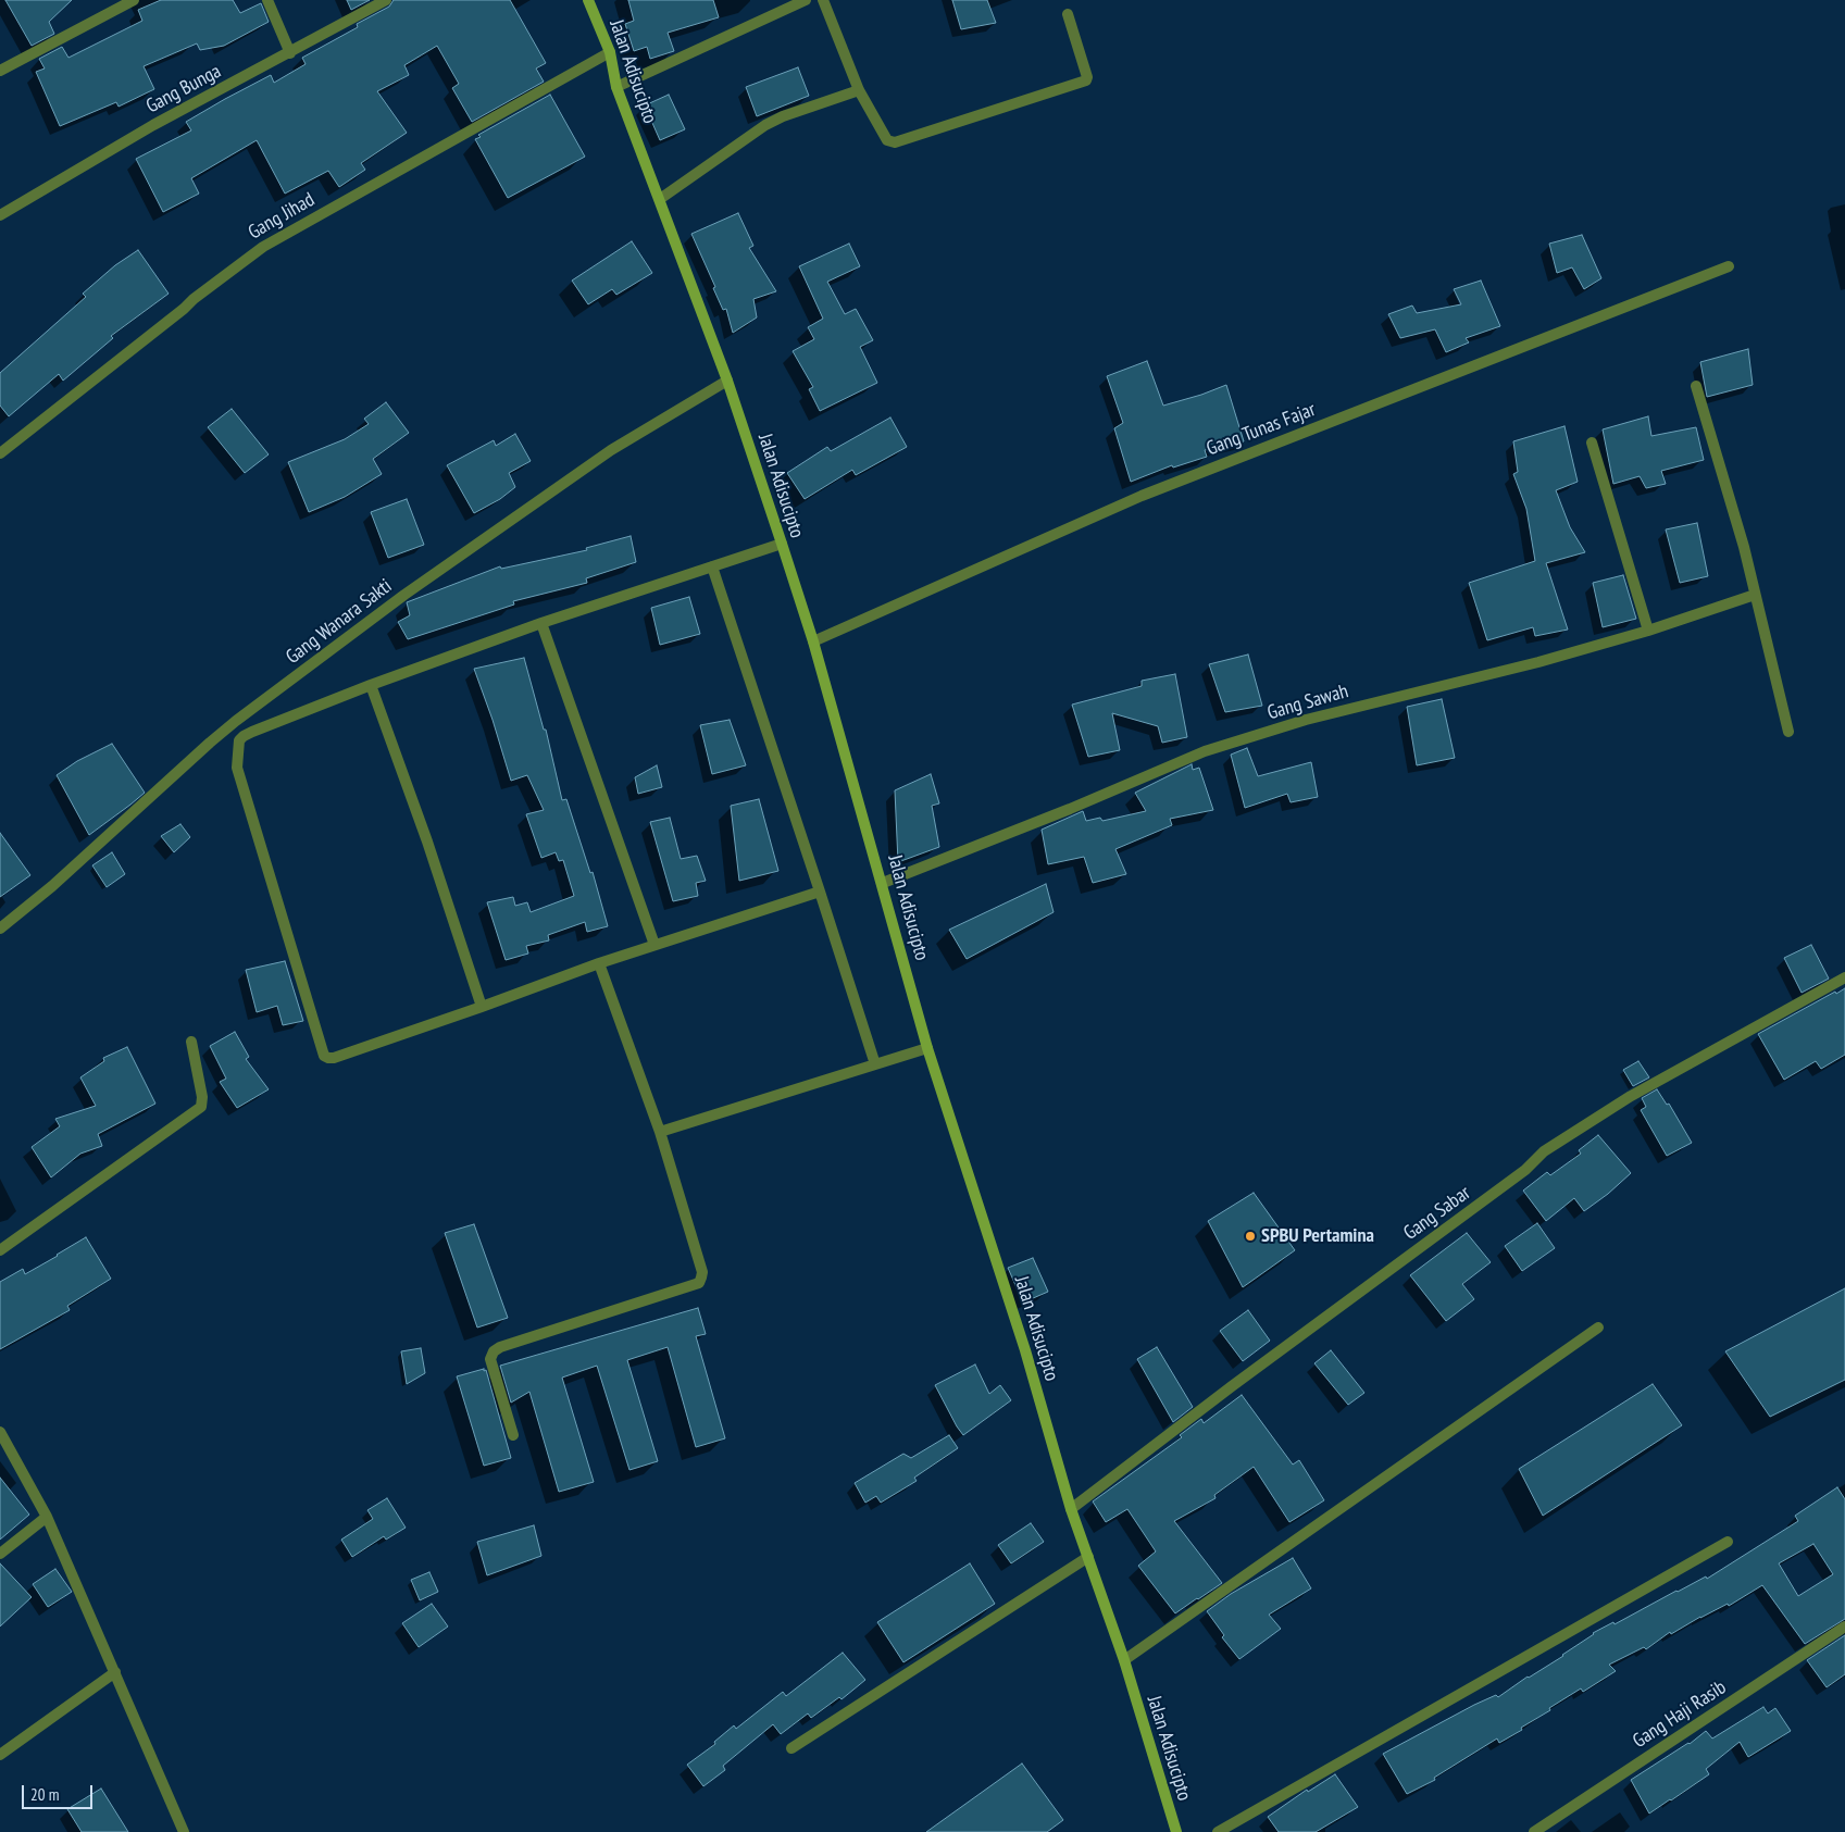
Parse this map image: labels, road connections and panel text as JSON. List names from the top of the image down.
{
  "streets": {
    "main road": ["Jalan Adisucipto"],
    "street": [
      "Gang Bunga",
      "Gang Jihad",
      "Gang Tunas Fajar",
      "Gang Wanara Sakti",
      "Gang Sawah",
      "Gang Sabar",
      "Gang Haji Rasib"
    ]
  },
  "crossings": [
    ["Jalan Adisucipto", "Gang Jihad"],
    ["Jalan Adisucipto", "Gang Tunas Fajar"],
    ["Jalan Adisucipto", "Gang Wanara Sakti"],
    ["Jalan Adisucipto", "Gang Sawah"],
    ["Jalan Adisucipto", "Gang Sabar"]
  ],
  "places": ["SPBU Pertamina"],
  "scale_bar": "20 m"
}
